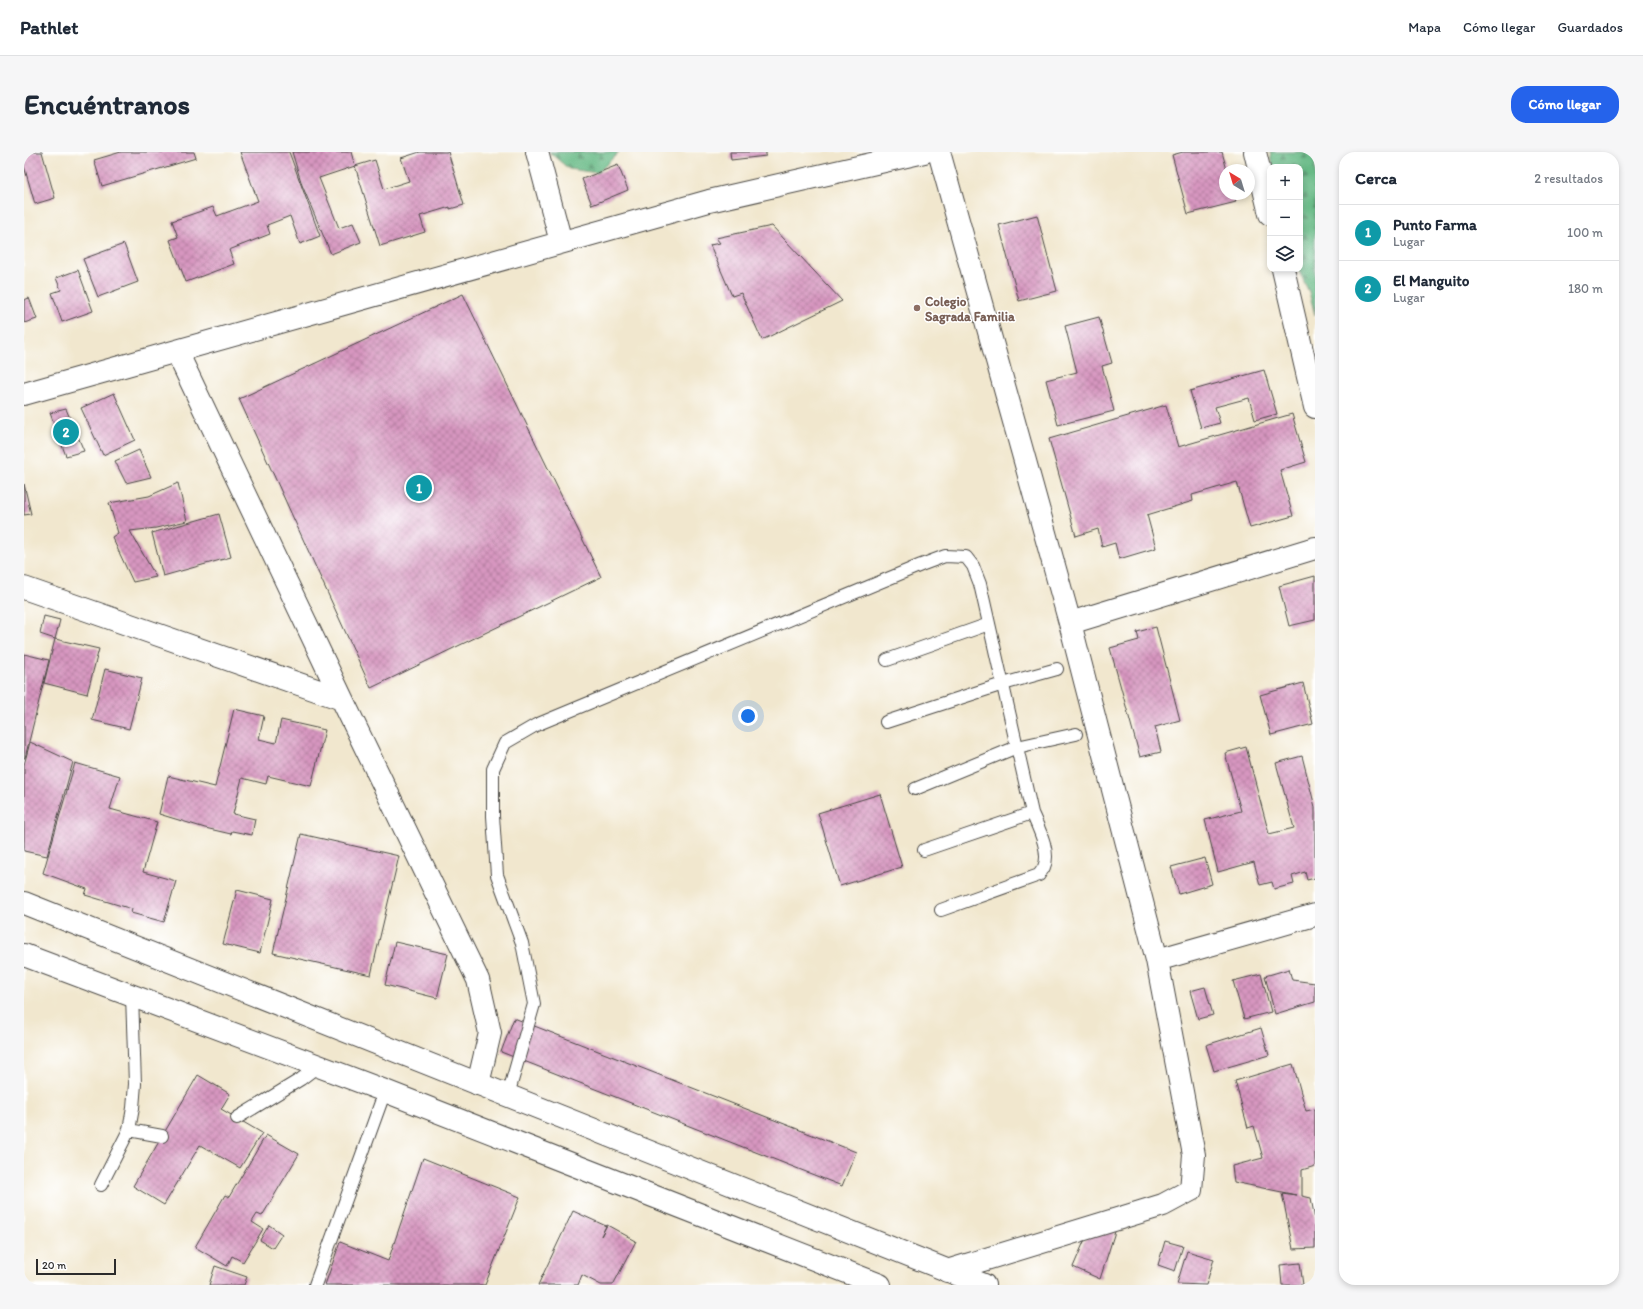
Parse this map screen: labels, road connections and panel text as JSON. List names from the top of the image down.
{
  "places": ["Colegio Sagrada Familia"],
  "scale_bar": "20 m",
  "north": "top left",
  "page": {
    "header": "Pathlet",
    "nav": ["Mapa", "Cómo llegar", "Guardados"],
    "buttons": "Cómo llegar",
    "title": "Encuéntranos",
    "heading": ["Cerca", "2 resultados"],
    "map_buttons": ["+", "−"],
    "list": [
      {
        "mark": "1",
        "name": "Punto Farma",
        "note": "Lugar",
        "value": "100 m"
      },
      {
        "mark": "2",
        "name": "El Manguito",
        "note": "Lugar",
        "value": "180 m"
      }
    ],
    "pins": ["2", "1"],
    "scale": "20 m"
  }
}
